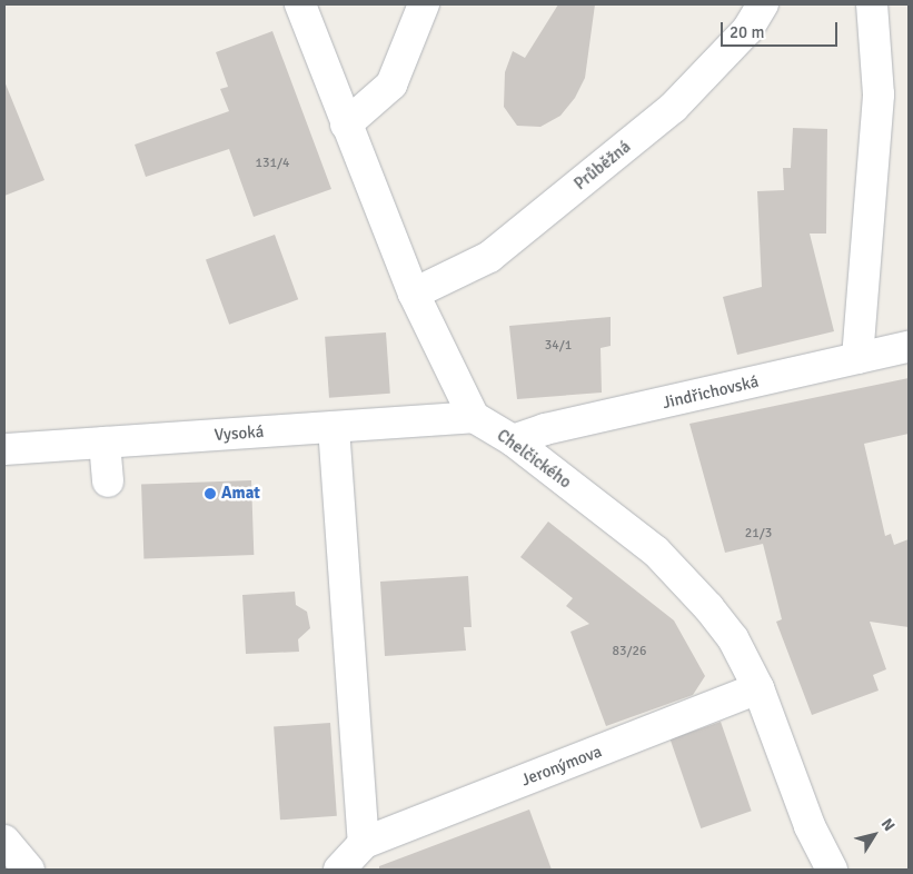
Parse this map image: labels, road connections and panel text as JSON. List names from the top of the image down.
{
  "streets": {
    "street": [
      "Průběžná",
      "Jindřichovská",
      "Vysoká",
      "Chelčického",
      "Jeronýmova"
    ]
  },
  "crossings": [
    ["Jindřichovská", "Chelčického"],
    ["Vysoká", "Chelčického"],
    ["Chelčického", "Jeronýmova"]
  ],
  "places": ["Amat"],
  "house_numbers": [
    "131/4",
    "34/1",
    "21/3",
    "83/26"
  ],
  "scale_bar": "20 m",
  "north": "top right"
}
